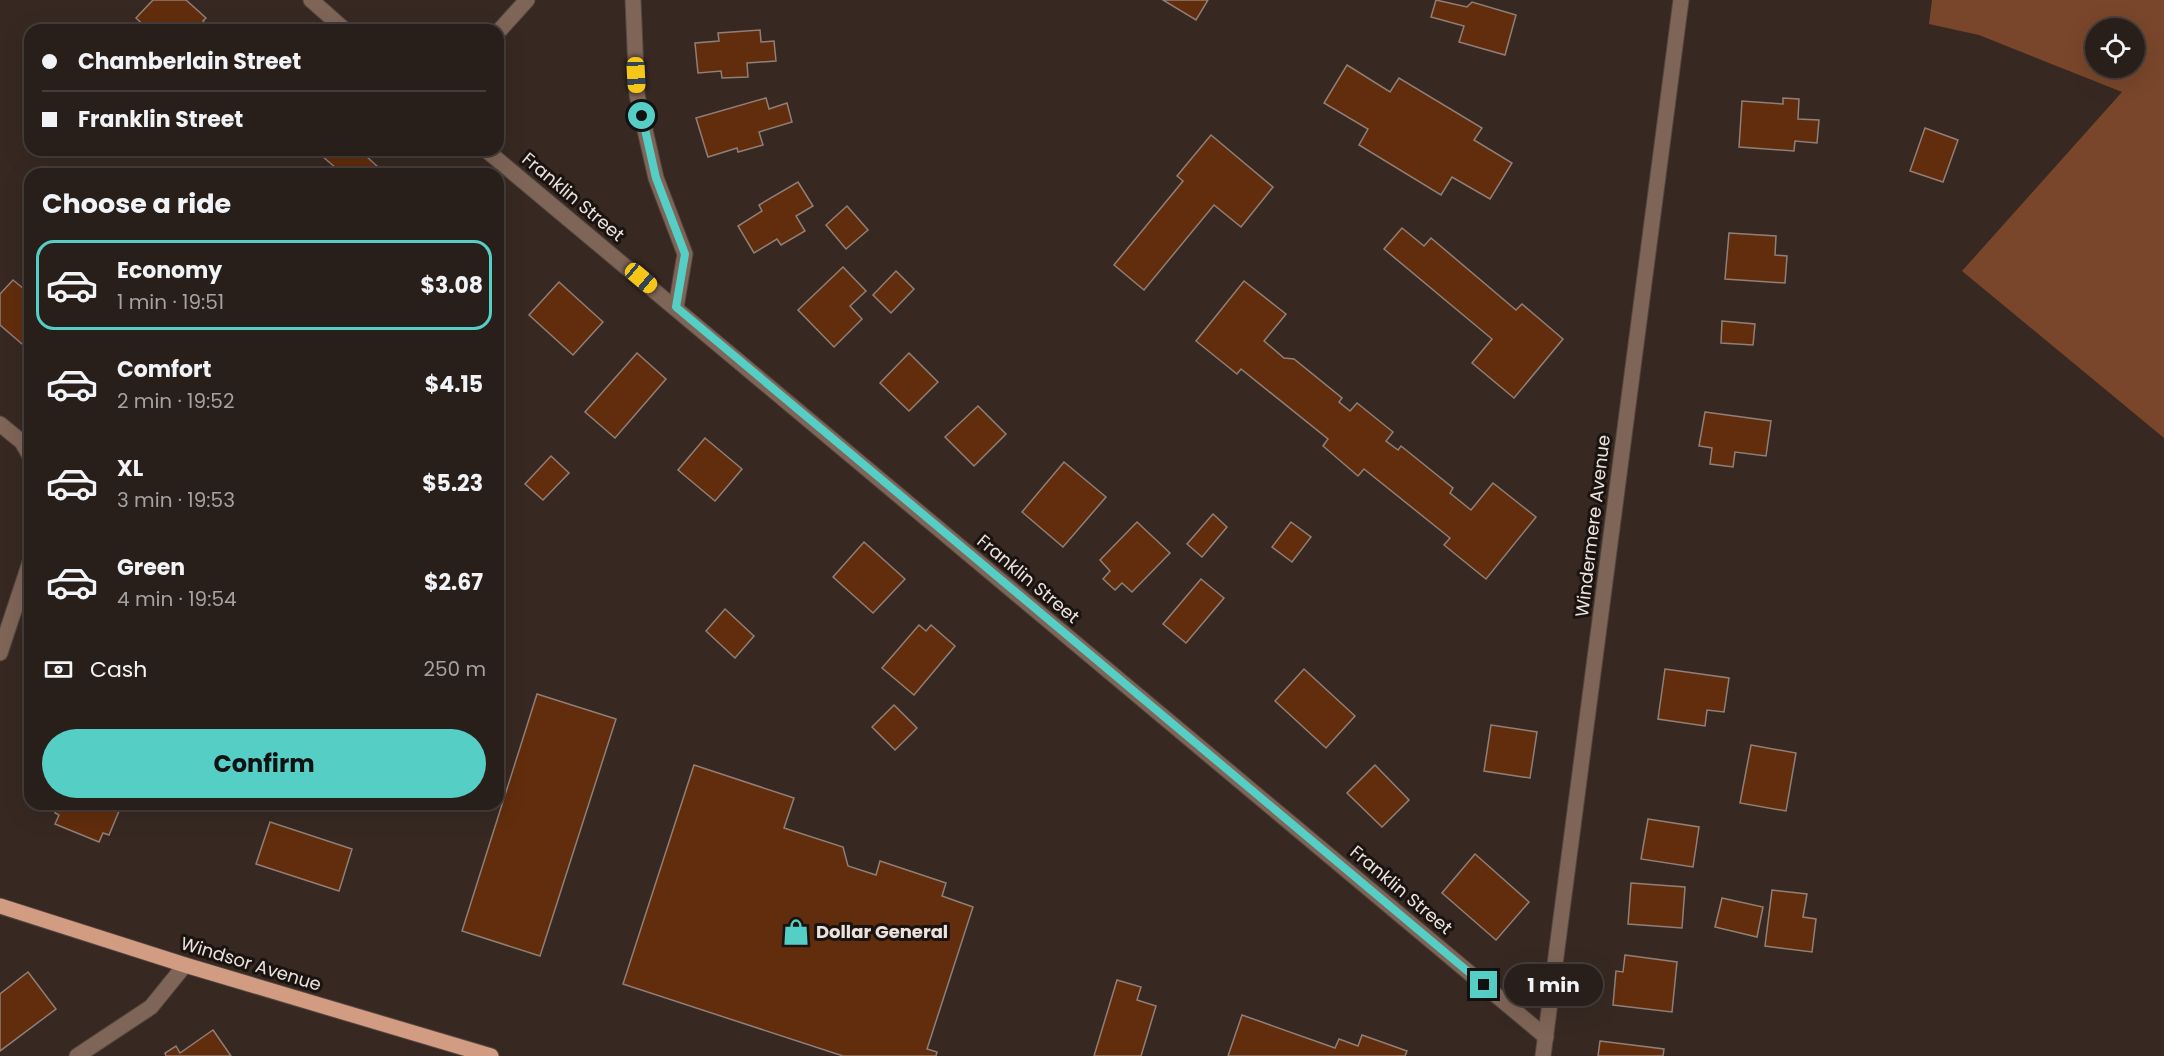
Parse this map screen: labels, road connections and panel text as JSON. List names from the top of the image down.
{
  "streets": {
    "main road": ["Windsor Avenue"],
    "street": ["Franklin Street", "Windermere Avenue"]
  },
  "crossings": [
    ["Franklin Street", "Windermere Avenue"]
  ],
  "places": {
    "shop": ["Dollar General"]
  },
  "page": {
    "banner": ["Chamberlain Street", "Franklin Street"],
    "heading": "Choose a ride",
    "list": [
      {
        "name": "Economy",
        "note": "1 min · 19:51",
        "value": "$3.08"
      },
      {
        "name": "Comfort",
        "note": "2 min · 19:52",
        "value": "$4.15"
      },
      {
        "name": "XL",
        "note": "3 min · 19:53",
        "value": "$5.23"
      },
      {
        "name": "Green",
        "note": "4 min · 19:54",
        "value": "$2.67"
      }
    ],
    "pay": ["Cash", "250 m"],
    "buttons": "Confirm",
    "bubble": "1 min"
  }
}
